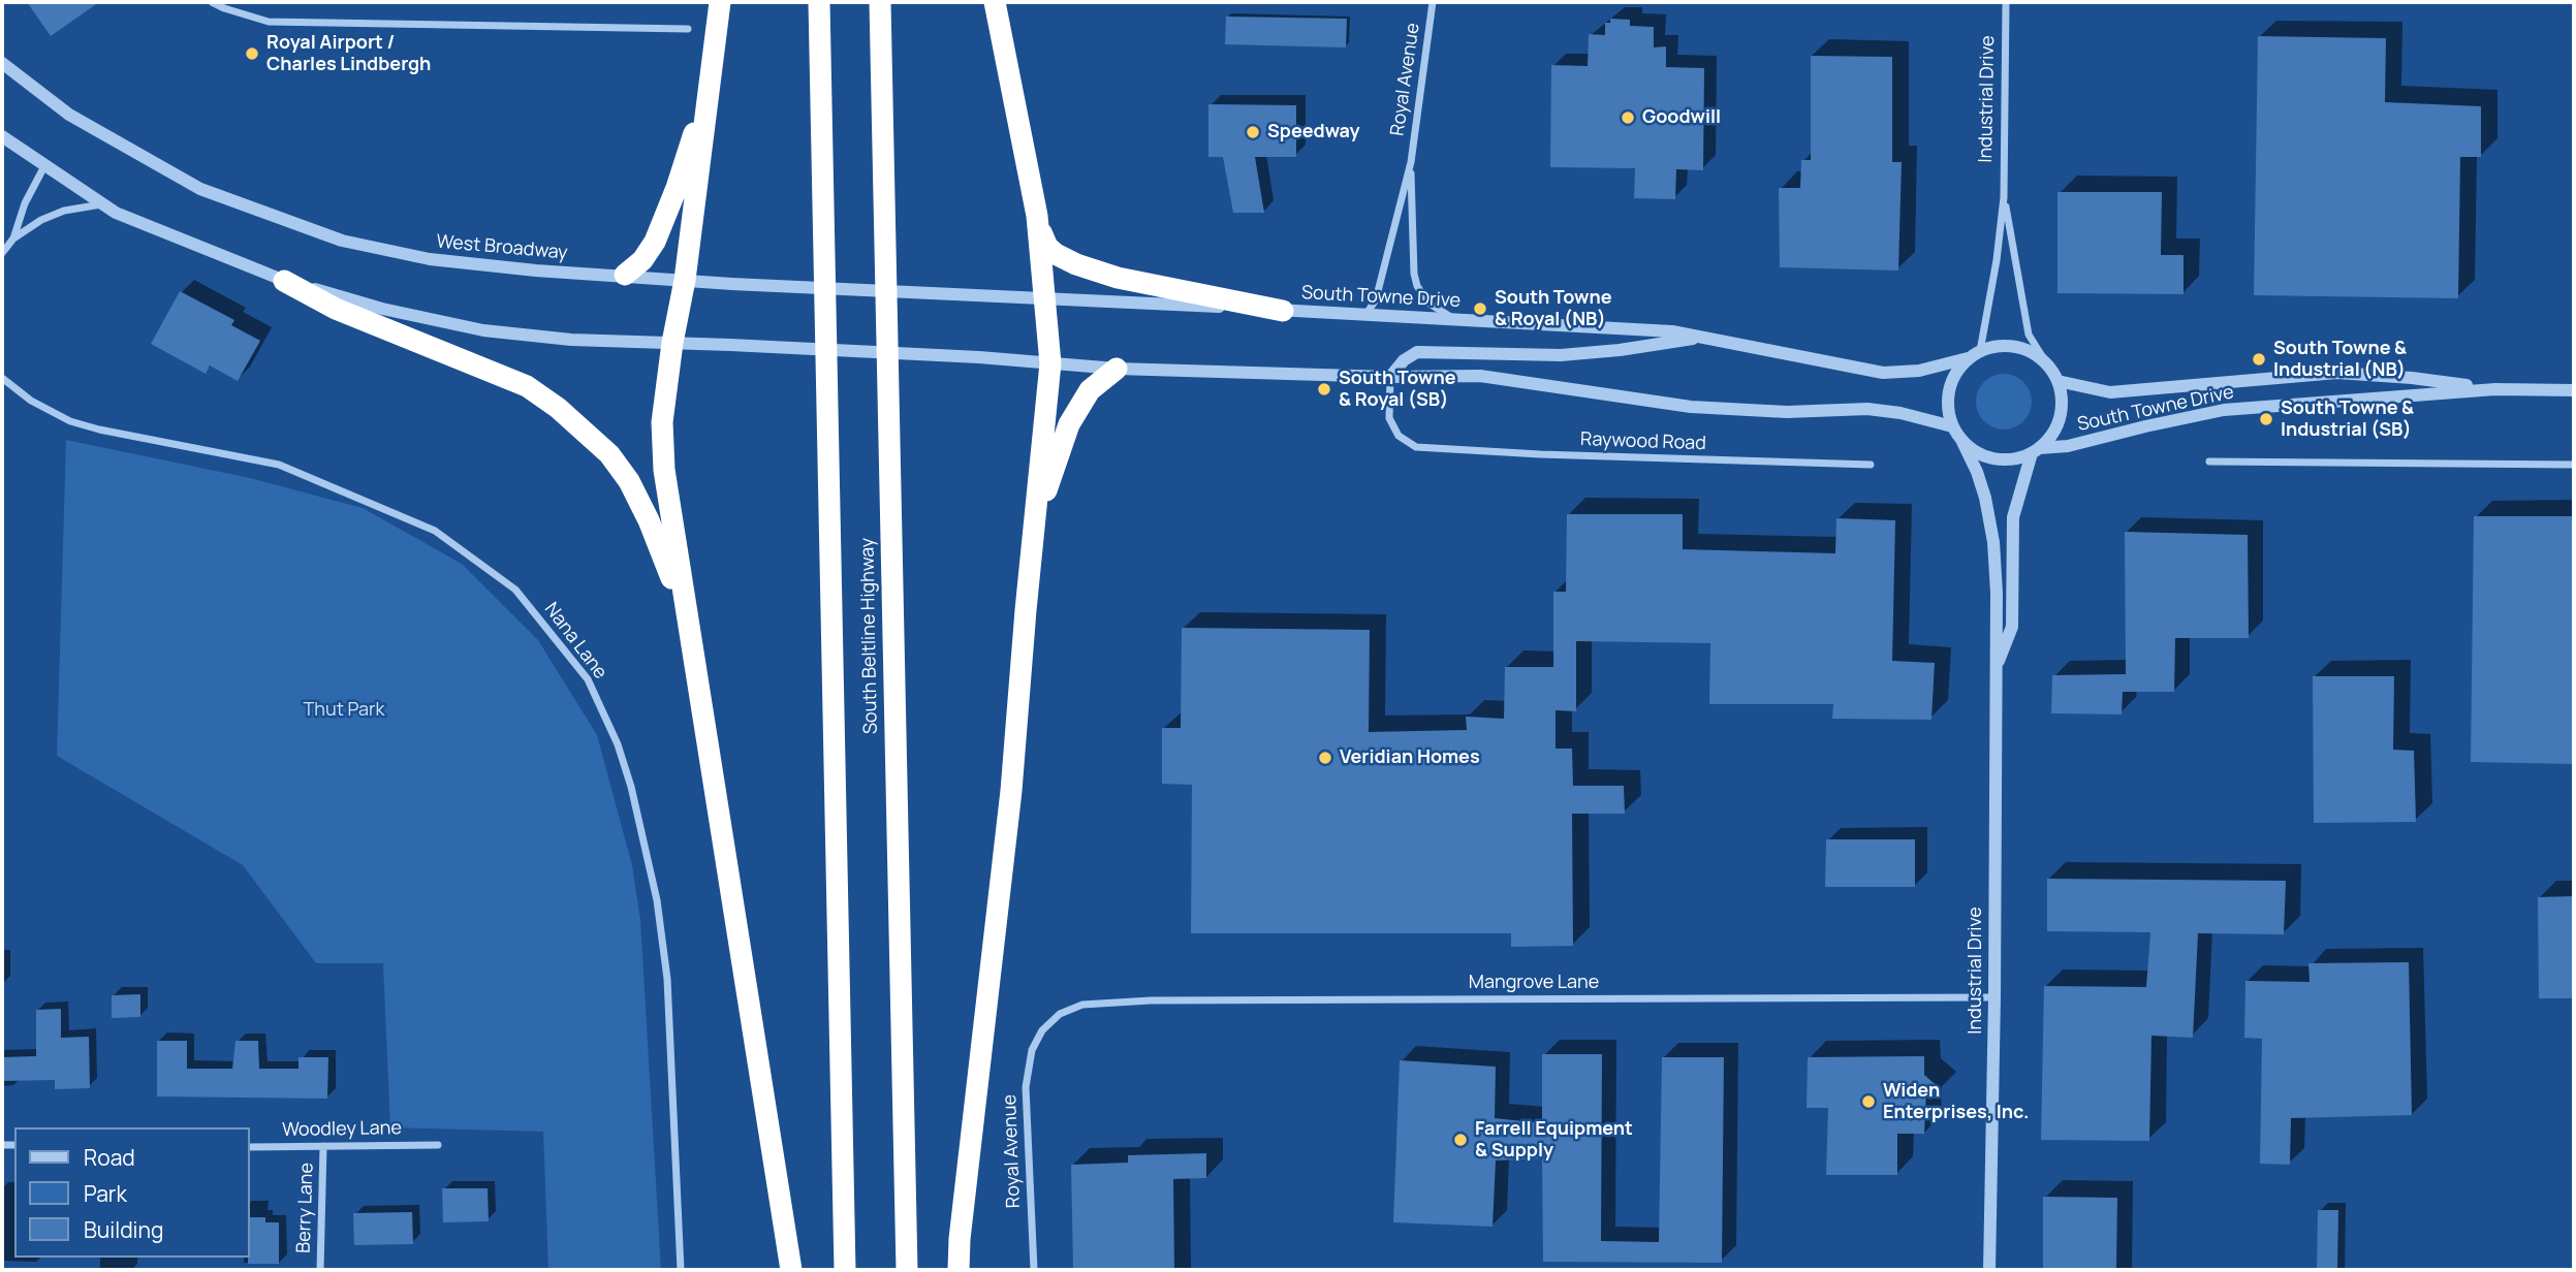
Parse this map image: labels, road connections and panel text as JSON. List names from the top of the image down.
{
  "streets": {
    "highway": ["South Beltline Highway"],
    "street": [
      "Royal Avenue",
      "Industrial Drive",
      "West Broadway",
      "South Towne Drive",
      "Raywood Road",
      "Nana Lane",
      "Mangrove Lane",
      "Woodley Lane",
      "Berry Lane"
    ]
  },
  "crossings": [
    ["Royal Avenue", "South Towne Drive"],
    ["Royal Avenue", "Mangrove Lane"],
    ["Industrial Drive", "South Towne Drive"],
    ["Industrial Drive", "Mangrove Lane"],
    ["West Broadway", "South Towne Drive"],
    ["Woodley Lane", "Berry Lane"]
  ],
  "parks": ["Thut Park"],
  "places": [
    "Royal Airport / Charles Lindbergh",
    "Goodwill",
    "Speedway",
    "South Towne & Royal (NB)",
    "South Towne & Industrial (NB)",
    "South Towne & Royal (SB)",
    "South Towne & Industrial (SB)",
    "Veridian Homes",
    "Widen Enterprises, Inc.",
    "Farrell Equipment & Supply"
  ],
  "legend": ["Road", "Park", "Building"]
}
